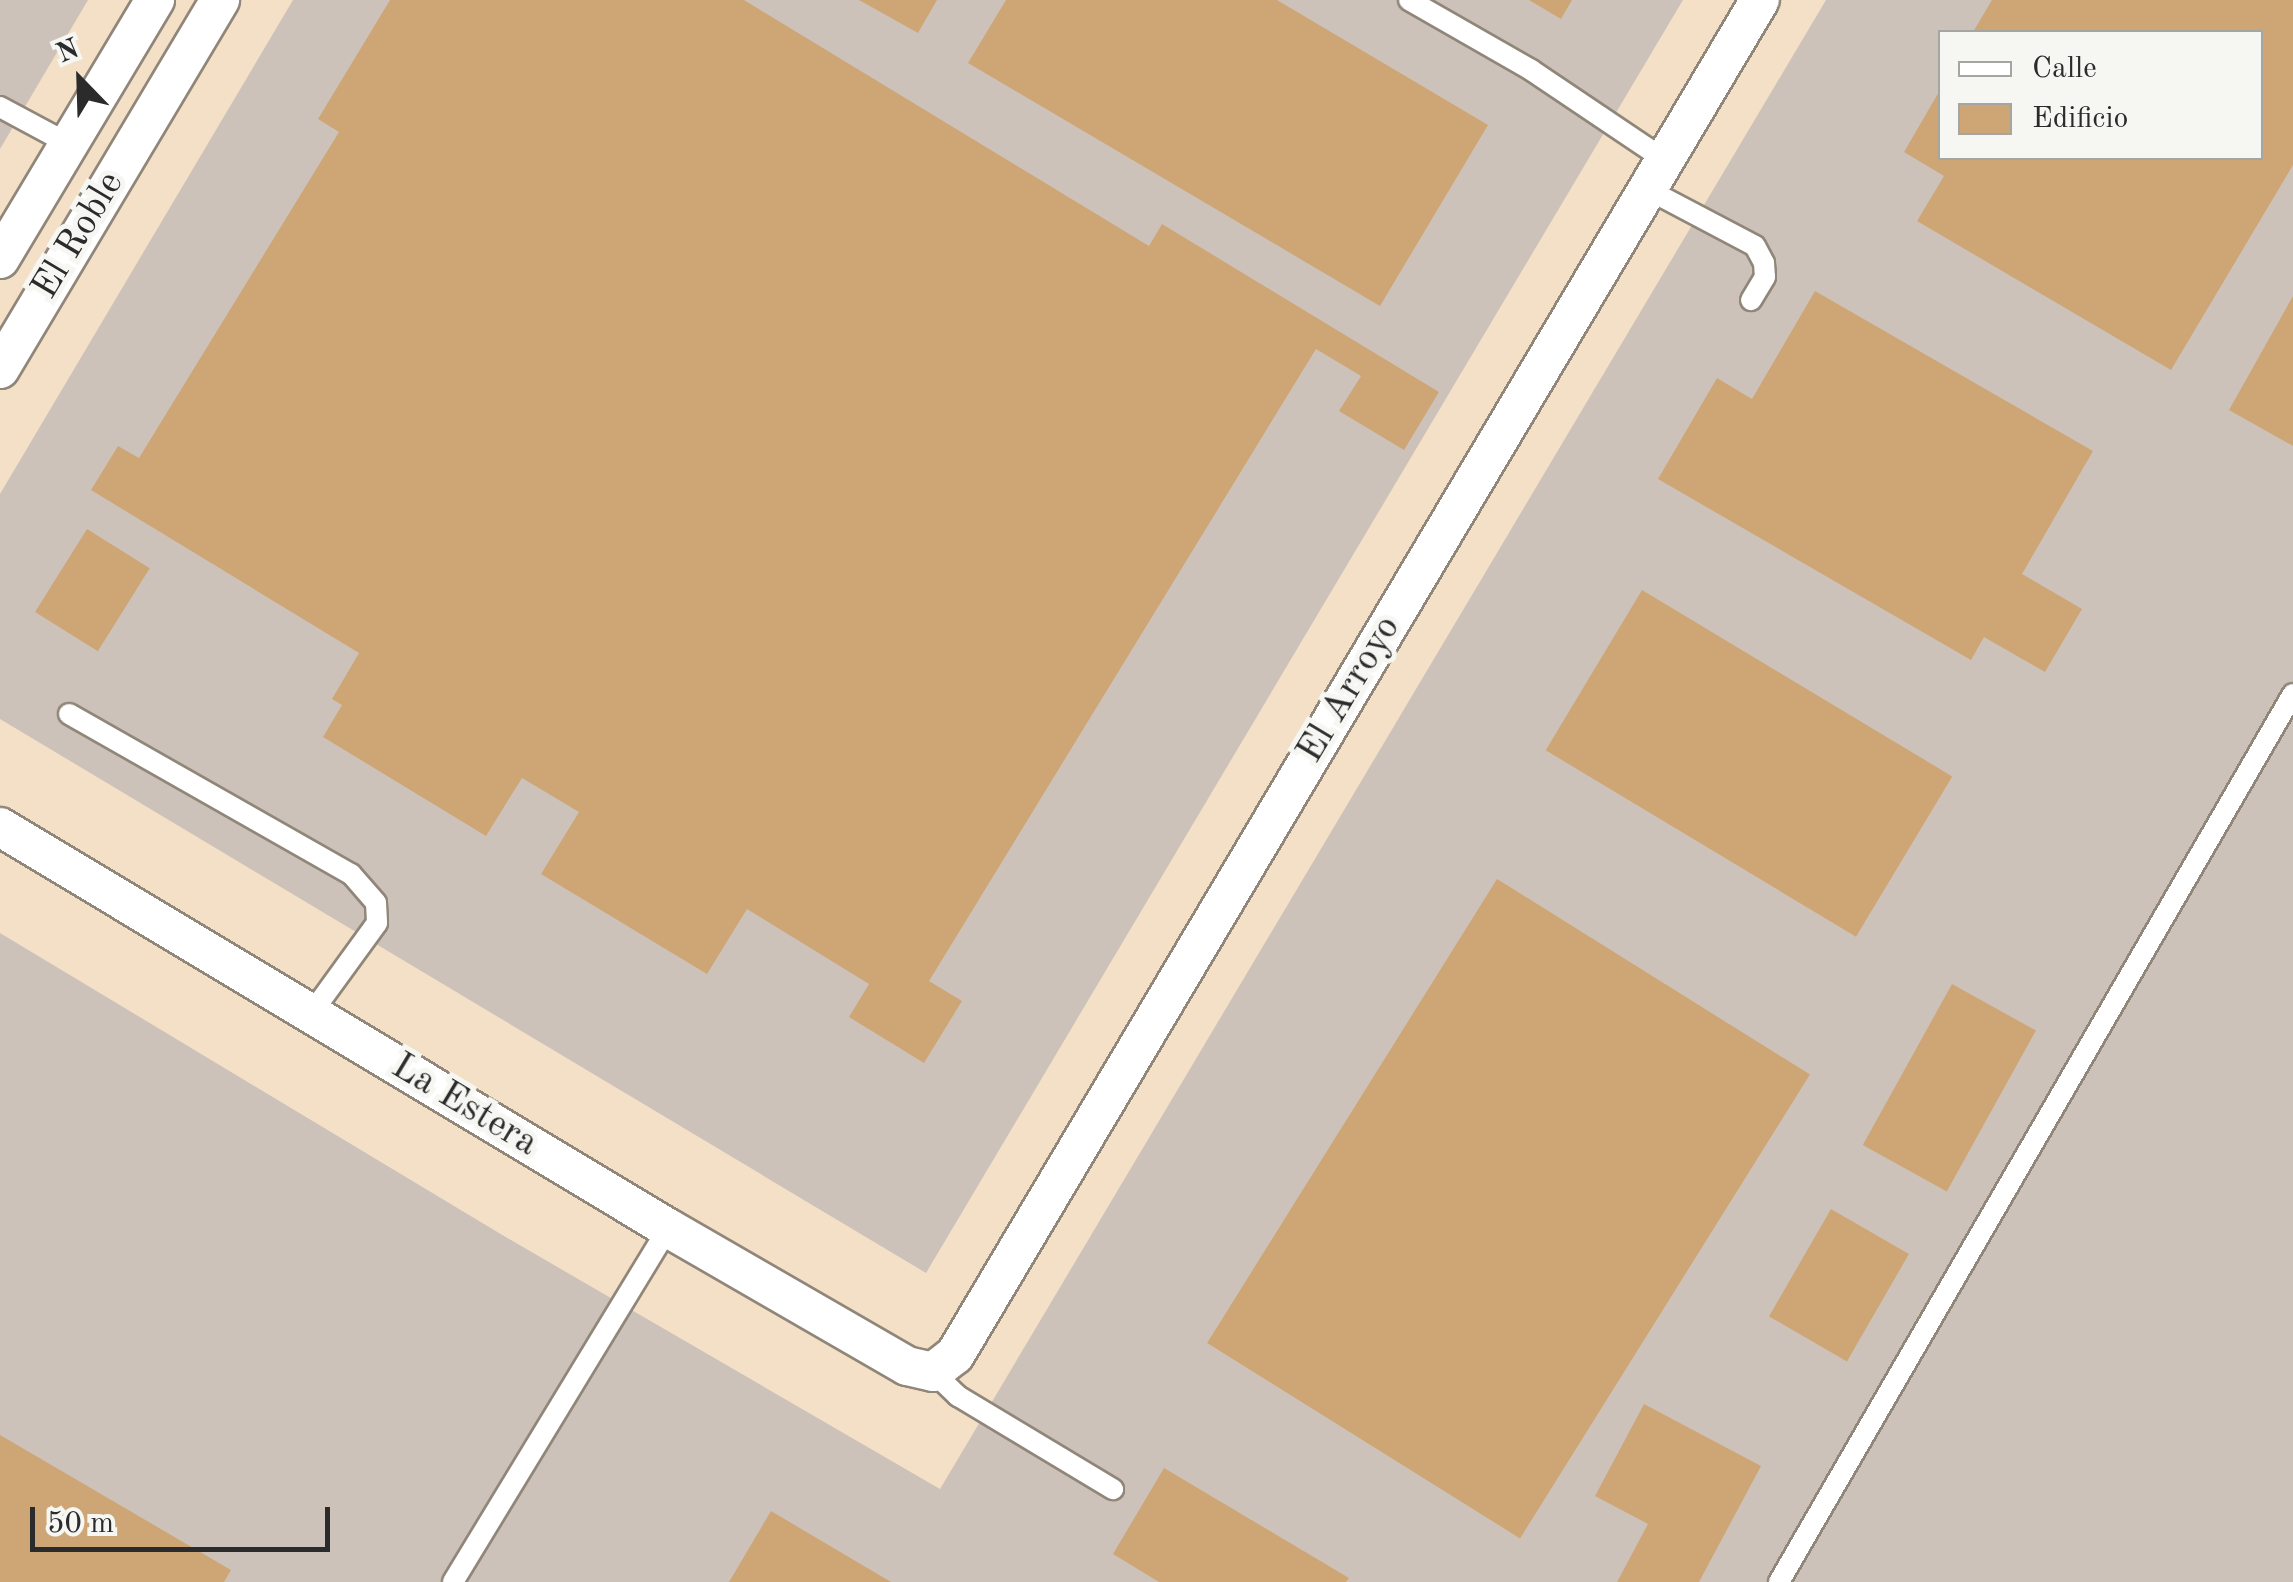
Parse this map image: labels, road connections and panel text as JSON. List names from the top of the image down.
{
  "streets": {
    "street": ["El Roble", "El Arroyo", "La Estera"]
  },
  "crossings": [
    ["El Arroyo", "La Estera"]
  ],
  "legend": ["Calle", "Edificio"],
  "scale_bar": "50 m",
  "north": "top left"
}
